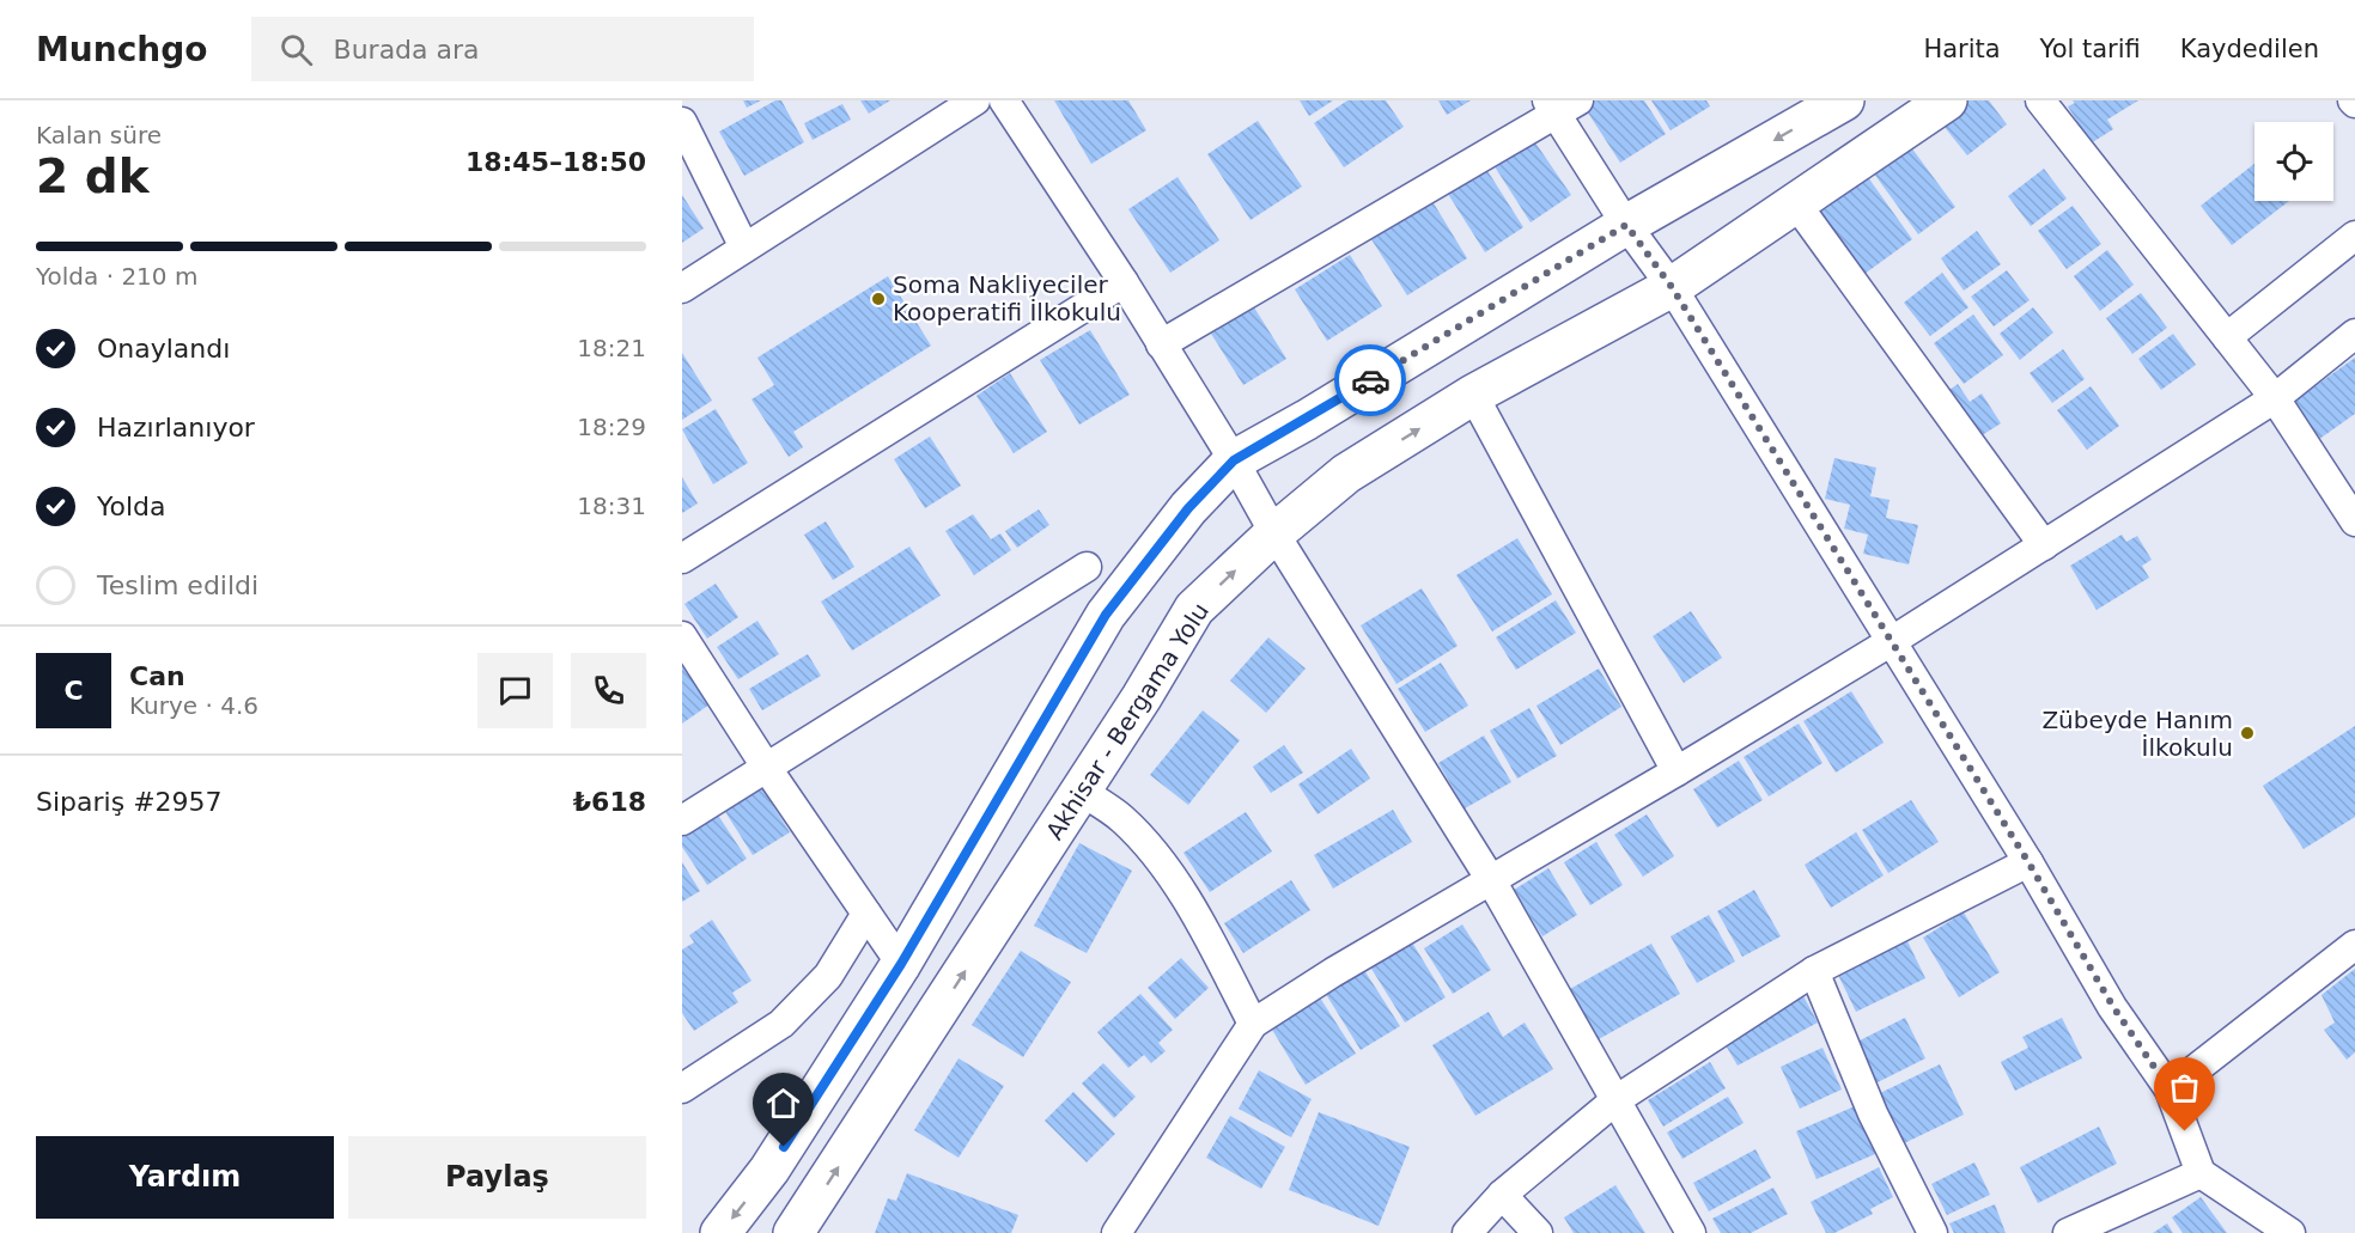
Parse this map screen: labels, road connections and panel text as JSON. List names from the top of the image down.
{
  "streets": {
    "main road": ["Akhisar - Bergama Yolu"]
  },
  "places": ["Soma Nakliyeciler Kooperatifi İlkokulu", "Zübeyde Hanım İlkokulu"],
  "page": {
    "header": "Munchgo",
    "search": "Burada ara",
    "nav": ["Harita", "Yol tarifi", "Kaydedilen"],
    "heading": ["2 dk", "Kalan süre", "18:45–18:50"],
    "panel": [
      "Can",
      "Kurye · 4.6",
      "Sipariş #2957",
      "₺618"
    ],
    "bar": "Yolda · 210 m",
    "list": [
      ["Onaylandı", "18:21"],
      ["Hazırlanıyor", "18:29"],
      ["Yolda", "18:31"],
      "Teslim edildi"
    ],
    "round": "C",
    "buttons": ["Yardım", "Paylaş"]
  }
}
